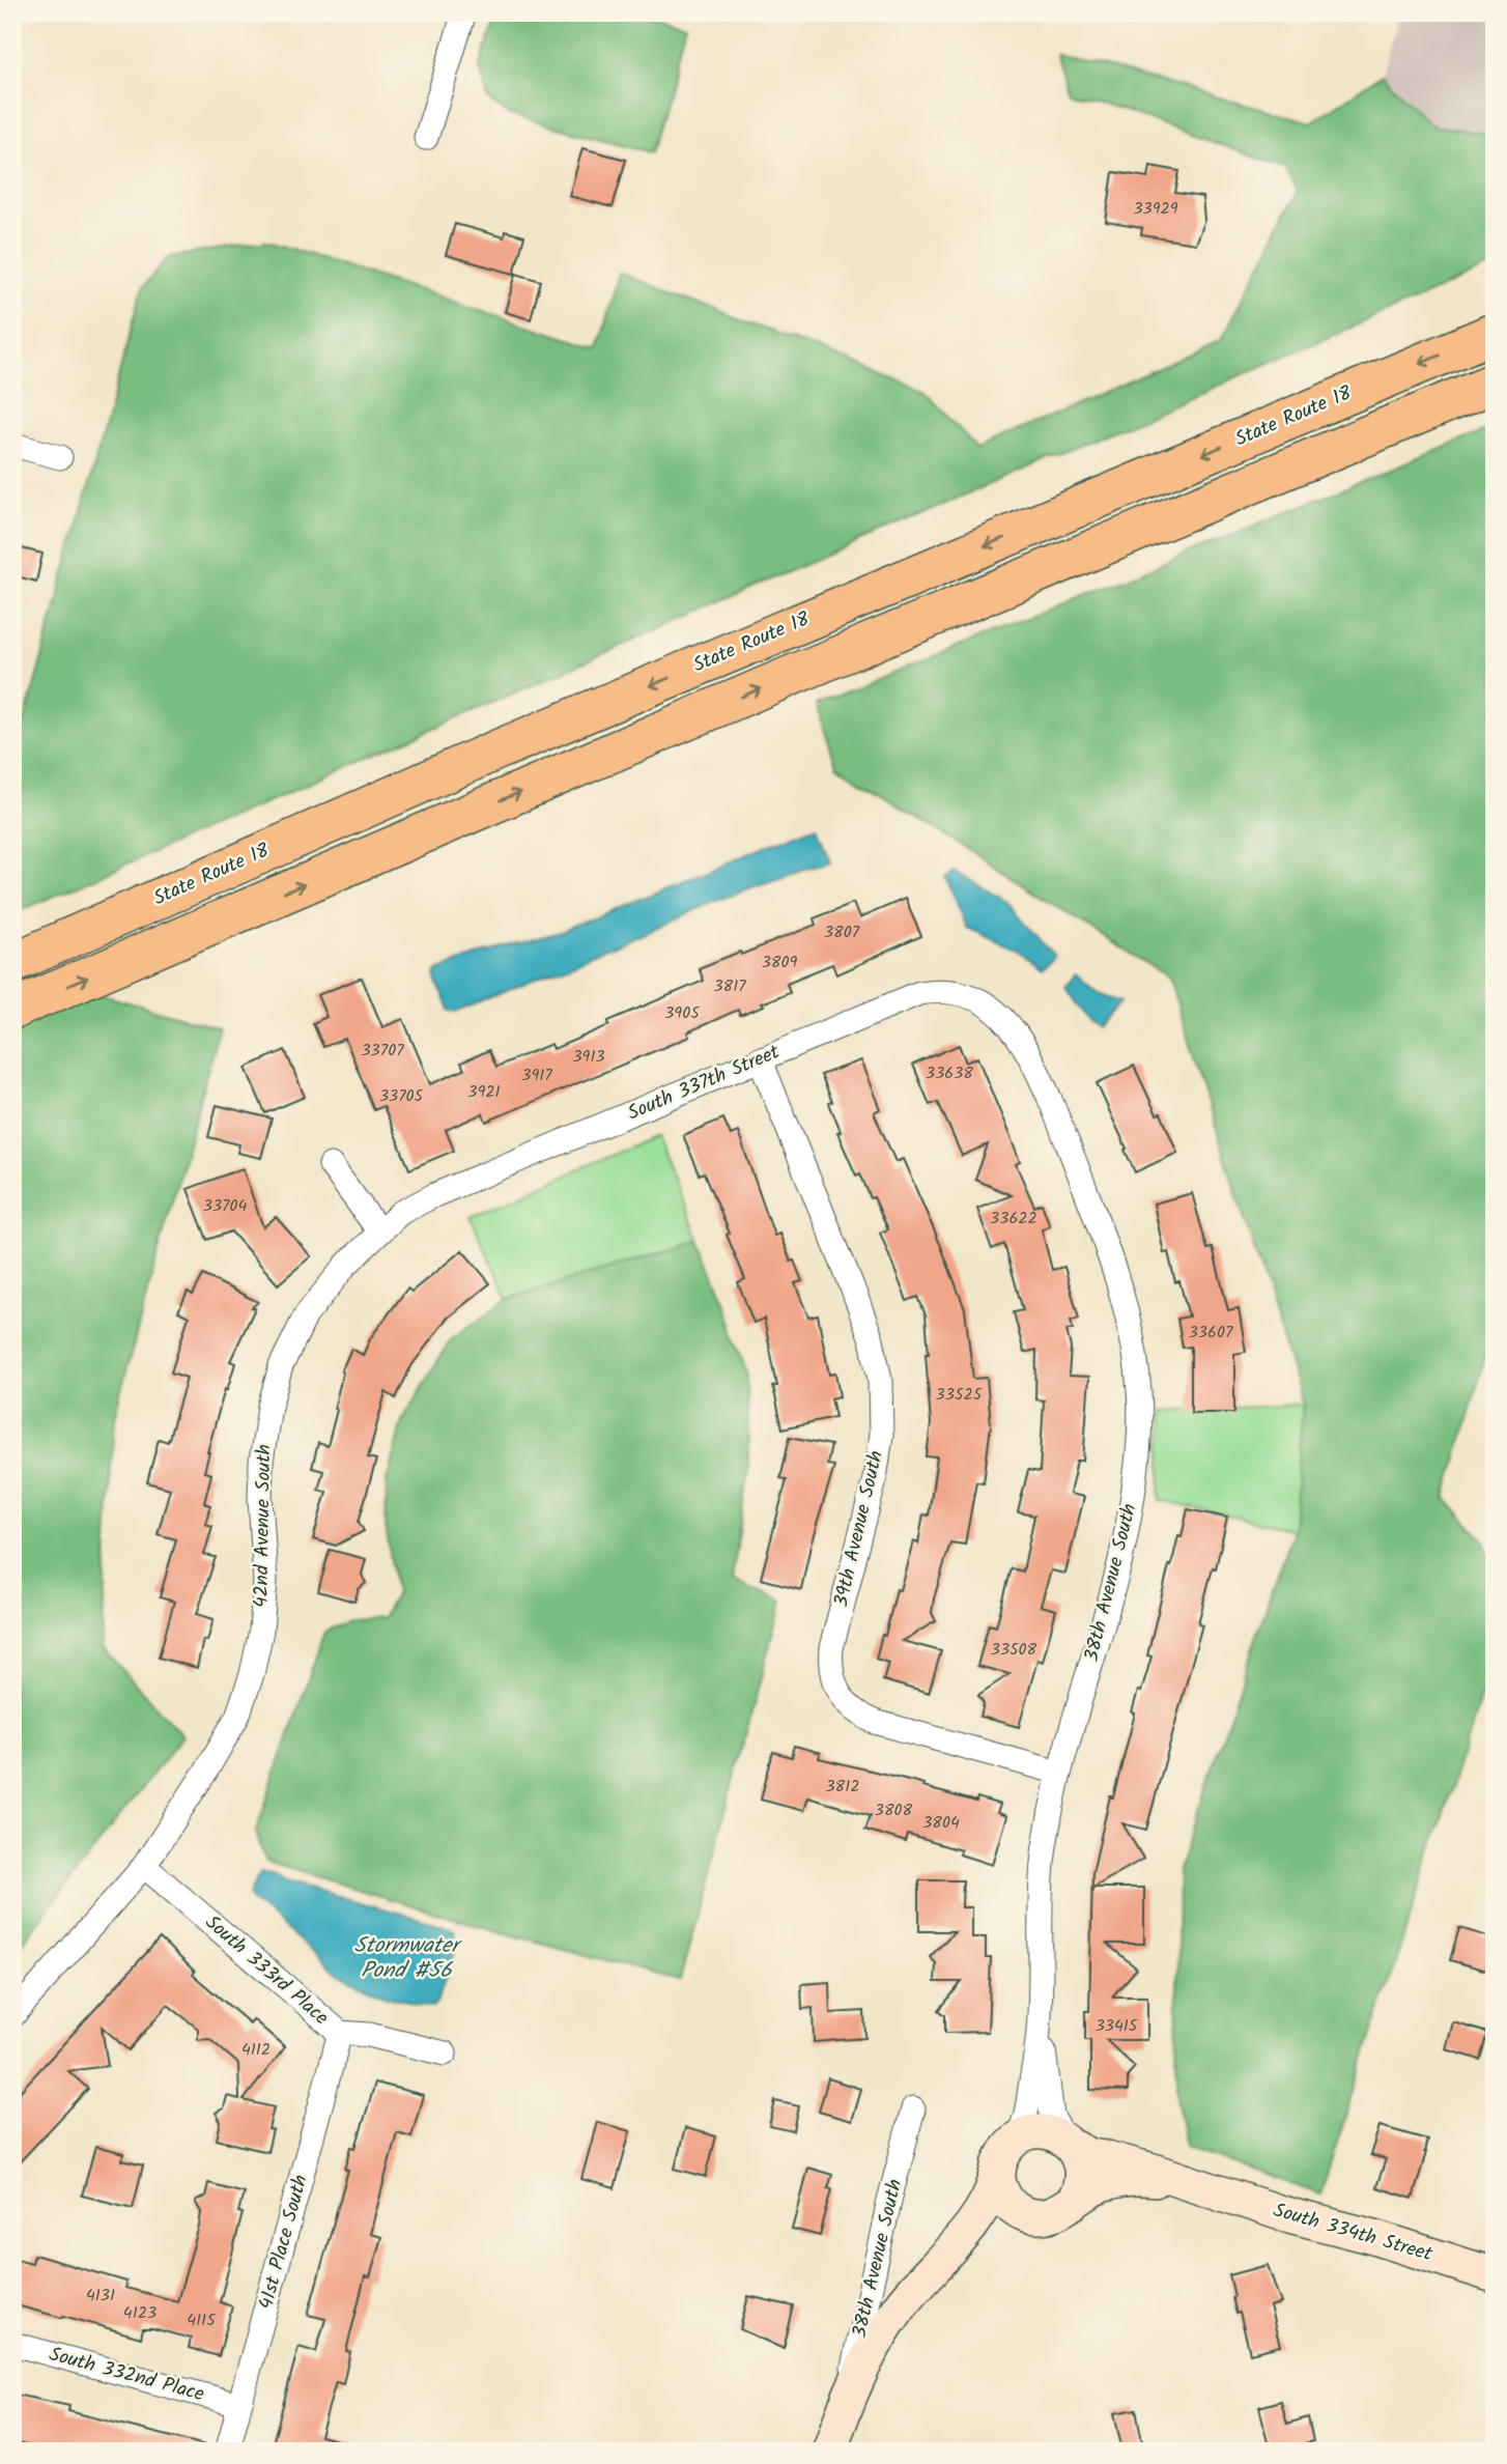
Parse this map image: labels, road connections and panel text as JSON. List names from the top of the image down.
{
  "streets": {
    "highway": ["State Route 18"],
    "street": [
      "South 337th Street",
      "42nd Avenue South",
      "39th Avenue South",
      "38th Avenue South",
      "South 333rd Place",
      "South 334th Street",
      "41st Place South",
      "South 332nd Place"
    ]
  },
  "crossings": [
    ["South 337th Street", "42nd Avenue South"],
    ["South 337th Street", "39th Avenue South"],
    ["South 337th Street", "38th Avenue South"],
    ["42nd Avenue South", "South 333rd Place"],
    ["39th Avenue South", "38th Avenue South"],
    ["38th Avenue South", "South 334th Street"],
    ["South 333rd Place", "41st Place South"],
    ["41st Place South", "South 332nd Place"]
  ],
  "water": ["Stormwater Pond #56"],
  "house_numbers": [
    "33929",
    "3807",
    "3809",
    "3817",
    "3905",
    "33707",
    "3913",
    "33638",
    "3917",
    "3921",
    "33705",
    "33704",
    "33622",
    "33607",
    "33525",
    "33508",
    "3812",
    "3808",
    "3804",
    "33415",
    "4112",
    "4131",
    "4123",
    "4115"
  ]
}
